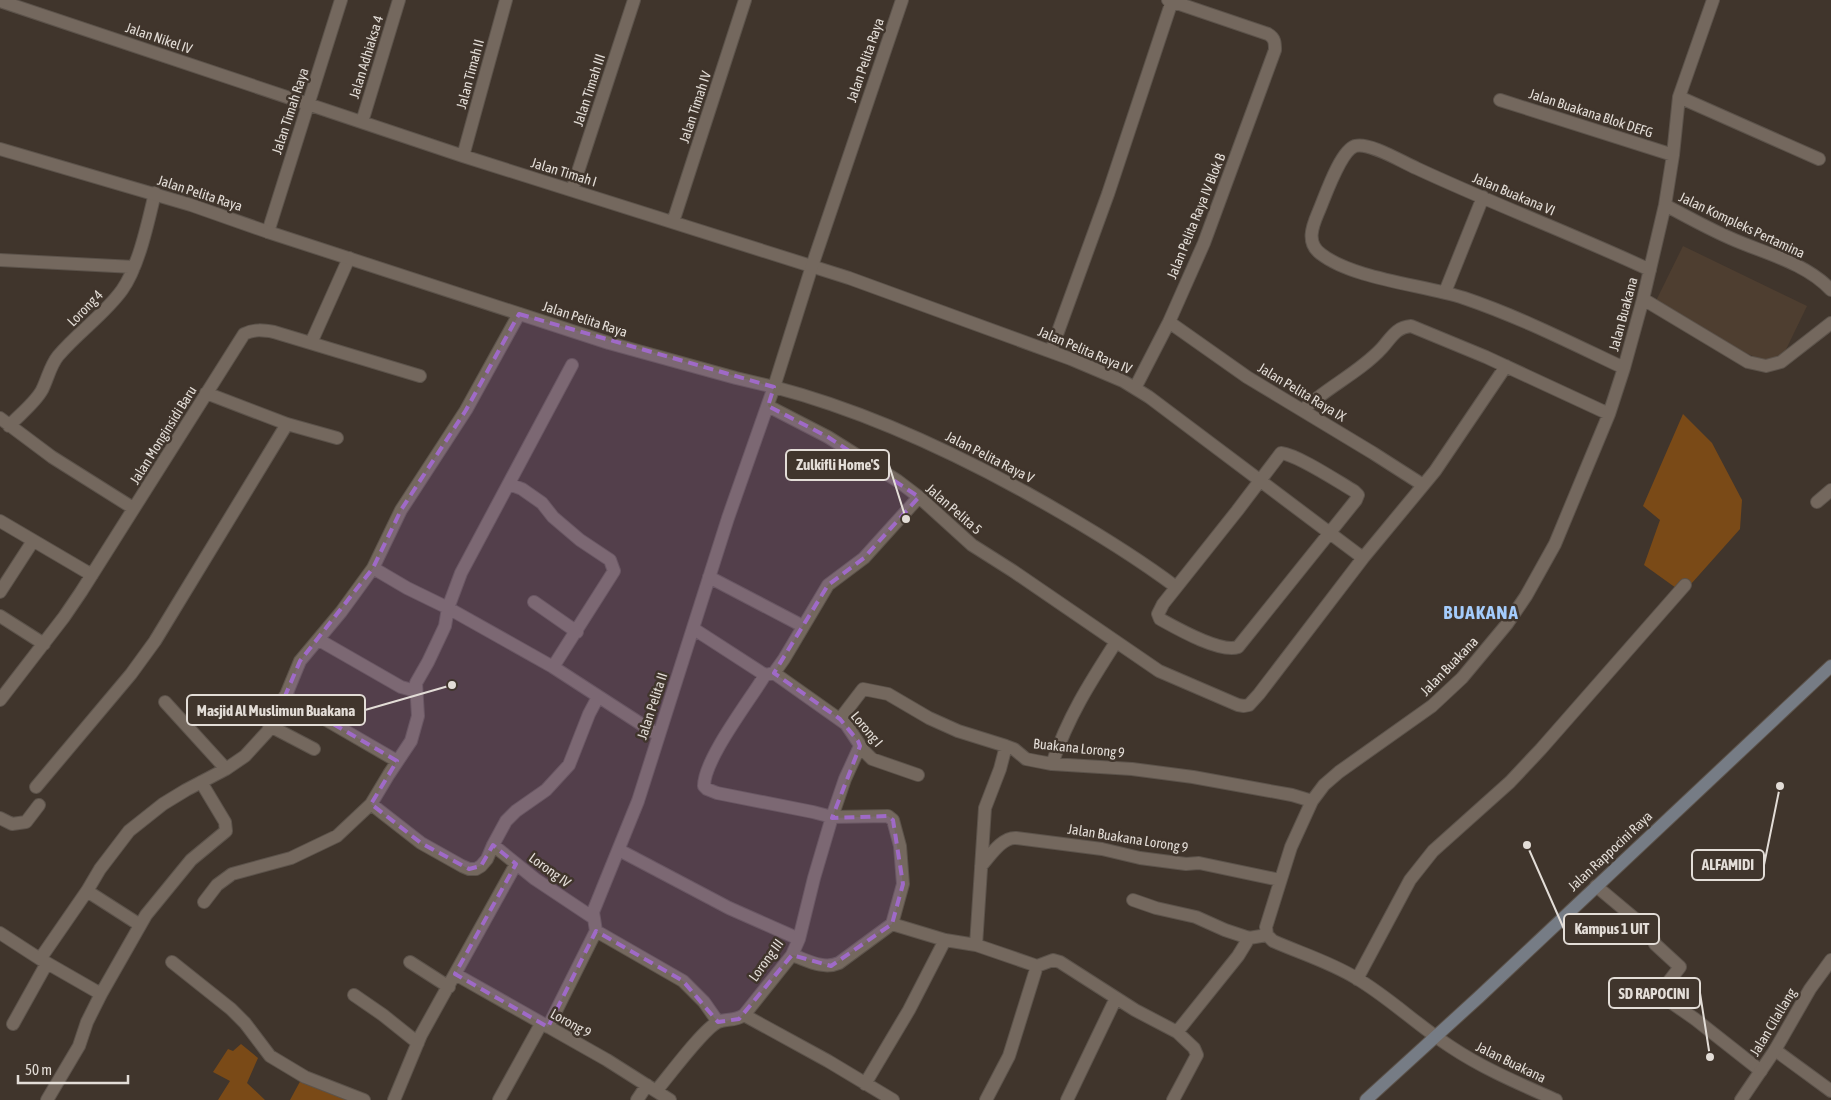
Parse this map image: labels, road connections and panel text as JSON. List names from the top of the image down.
{
  "streets": {
    "main road": ["Jalan Rappocini Raya"],
    "street": [
      "Jalan Nikel IV",
      "Jalan Adhiaksa 4",
      "Jalan Pelita Raya",
      "Jalan Timah II",
      "Jalan Timah III",
      "Jalan Timah IV",
      "Jalan Timah Raya",
      "Jalan Buakana Blok DEFG",
      "Jalan Timah I",
      "Jalan Buakana VI",
      "Jalan Pelita Raya IV Blok B",
      "Jalan Kompleks Pertamina",
      "Lorong 4",
      "Jalan Buakana",
      "Jalan Pelita Raya IV",
      "Jalan Pelita Raya IX",
      "Jalan Monginsidi Baru",
      "Jalan Pelita Raya V",
      "Jalan Pelita 5",
      "Jalan Pelita II",
      "Lorong I",
      "Buakana Lorong 9",
      "Jalan Buakana Lorong 9",
      "Lorong IV",
      "Lorong III",
      "Jalan Cilallang",
      "Lorong 9"
    ]
  },
  "crossings": [
    ["Jalan Nikel IV", "Jalan Timah Raya"],
    ["Jalan Nikel IV", "Jalan Timah I"],
    ["Jalan Adhiaksa 4", "Jalan Timah I"],
    ["Jalan Pelita Raya", "Jalan Timah Raya"],
    ["Jalan Pelita Raya", "Jalan Timah I"],
    ["Jalan Pelita Raya", "Lorong 4"],
    ["Jalan Pelita Raya", "Jalan Pelita Raya IV"],
    ["Jalan Pelita Raya", "Jalan Pelita Raya V"],
    ["Jalan Pelita Raya", "Jalan Pelita II"],
    ["Jalan Timah II", "Jalan Timah I"],
    ["Jalan Timah III", "Jalan Timah I"],
    ["Jalan Timah IV", "Jalan Timah I"],
    ["Jalan Timah Raya", "Jalan Timah I"],
    ["Jalan Buakana Blok DEFG", "Jalan Buakana"],
    ["Jalan Timah I", "Jalan Pelita Raya IV"],
    ["Jalan Buakana VI", "Jalan Buakana"],
    ["Jalan Pelita Raya IV Blok B", "Jalan Pelita Raya IV"],
    ["Jalan Pelita Raya IV Blok B", "Jalan Pelita Raya IX"],
    ["Jalan Kompleks Pertamina", "Jalan Buakana"],
    ["Jalan Buakana", "Buakana Lorong 9"],
    ["Jalan Buakana", "Jalan Buakana Lorong 9"],
    ["Jalan Buakana", "Jalan Rappocini Raya"],
    ["Jalan Pelita Raya IV", "Jalan Pelita 5"],
    ["Jalan Pelita Raya V", "Jalan Pelita II"],
    ["Jalan Pelita 5", "Jalan Pelita II"],
    ["Jalan Pelita II", "Lorong I"],
    ["Jalan Pelita II", "Lorong IV"],
    ["Jalan Pelita II", "Lorong III"],
    ["Lorong I", "Buakana Lorong 9"]
  ],
  "districts": ["BUAKANA"],
  "places": [
    "Zulkifli Home'S",
    "Masjid Al Muslimun Buakana",
    "ALFAMIDI",
    "Kampus 1 UIT",
    "SD RAPOCINI"
  ],
  "scale_bar": "50 m"
}
